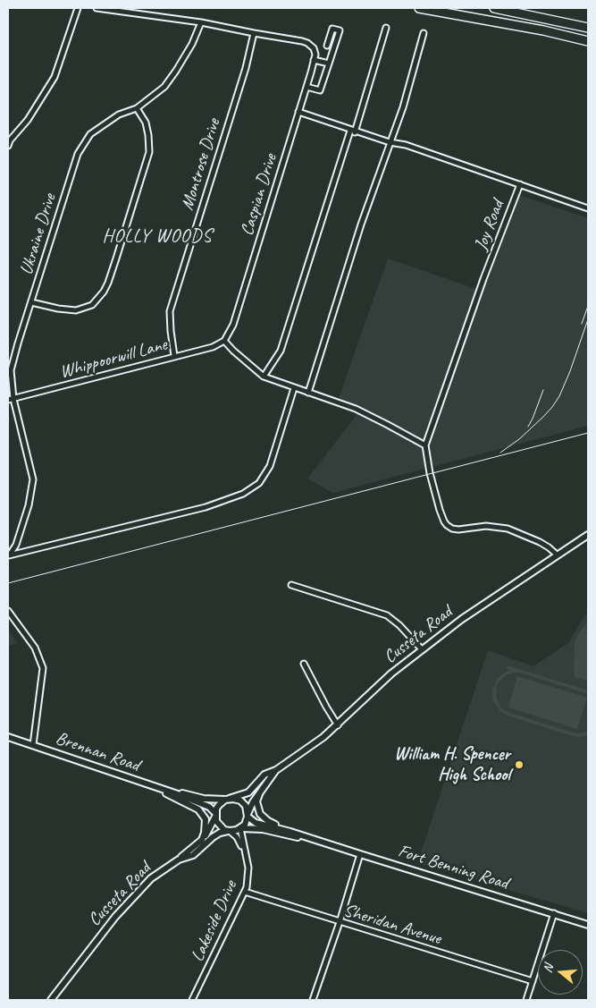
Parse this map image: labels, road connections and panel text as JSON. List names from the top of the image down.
{
  "streets": {
    "street": [
      "Montrose Drive",
      "Caspian Drive",
      "Joy Road",
      "Ukraine Drive",
      "Whippoorwill Lane",
      "Cusseta Road",
      "Brennan Road",
      "Fort Benning Road",
      "Lakeside Drive",
      "Sheridan Avenue"
    ]
  },
  "crossings": [
    ["Montrose Drive", "Whippoorwill Lane"],
    ["Caspian Drive", "Joy Road"],
    ["Caspian Drive", "Whippoorwill Lane"],
    ["Joy Road", "Cusseta Road"],
    ["Ukraine Drive", "Whippoorwill Lane"],
    ["Cusseta Road", "Brennan Road"],
    ["Cusseta Road", "Fort Benning Road"],
    ["Cusseta Road", "Lakeside Drive"],
    ["Brennan Road", "Fort Benning Road"],
    ["Brennan Road", "Lakeside Drive"],
    ["Fort Benning Road", "Lakeside Drive"],
    ["Lakeside Drive", "Sheridan Avenue"]
  ],
  "districts": ["HOLLY WOODS"],
  "places": ["William H. Spencer High School"],
  "north": "left"
}
